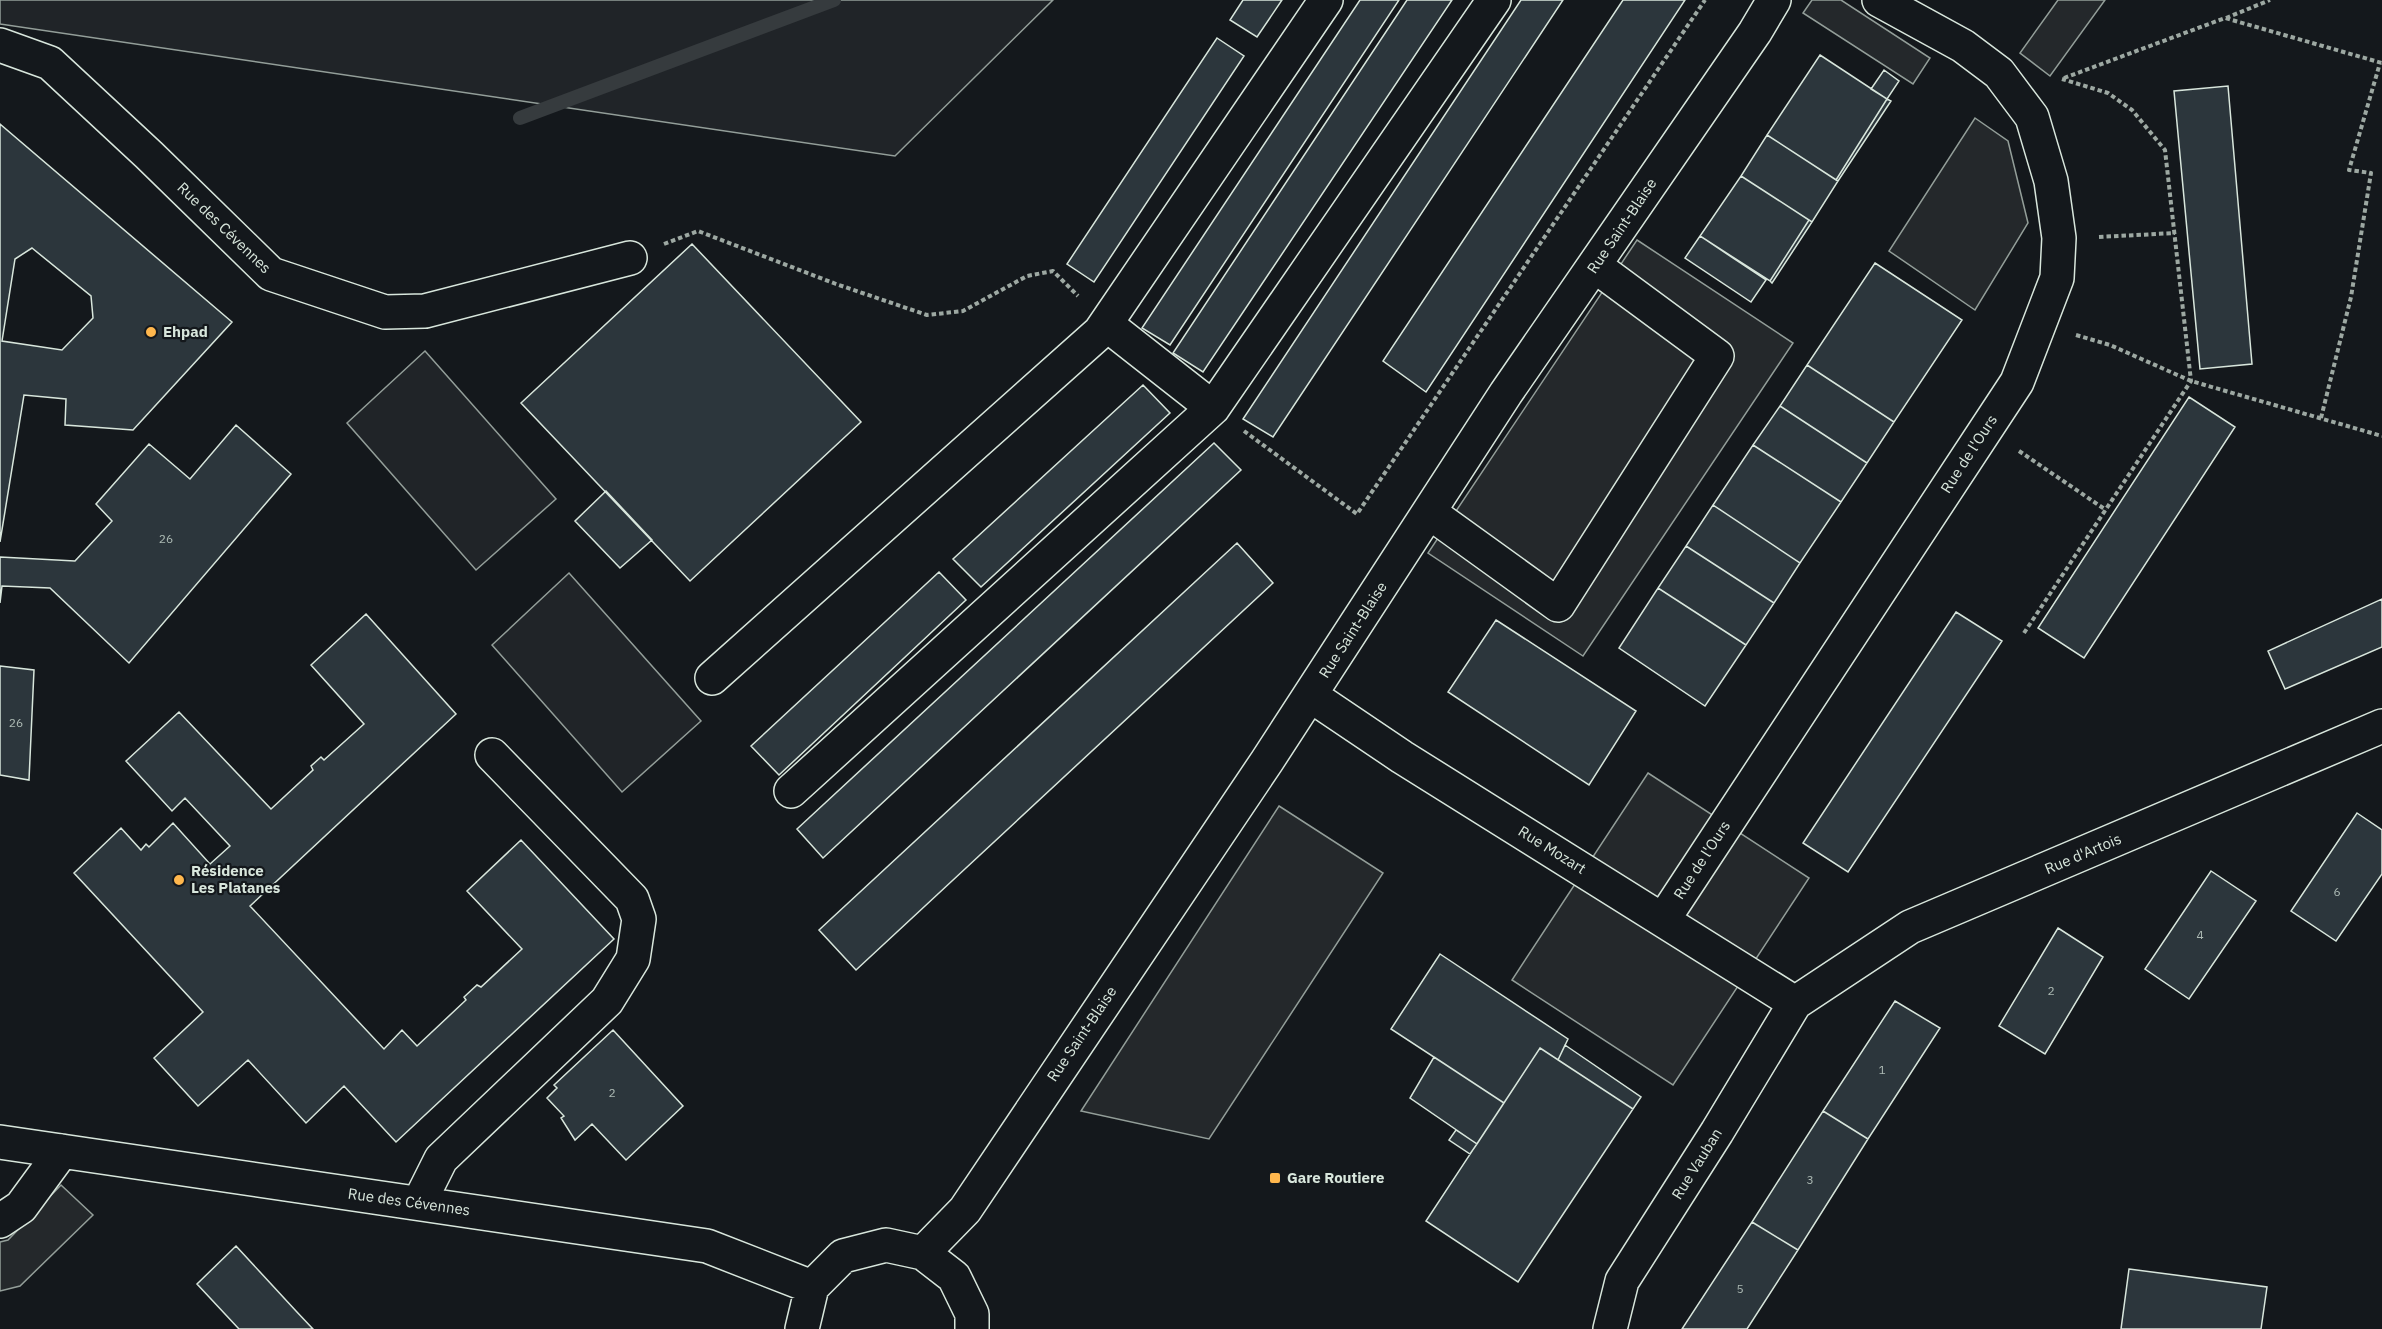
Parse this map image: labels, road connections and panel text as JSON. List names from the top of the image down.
{
  "streets": {
    "street": [
      "Rue Saint-Blaise",
      "Rue des Cévennes",
      "Rue de l'Ours",
      "Rue Mozart",
      "Rue d'Artois",
      "Rue Vauban"
    ]
  },
  "crossings": [
    ["Rue Saint-Blaise", "Rue Mozart"],
    ["Rue de l'Ours", "Rue Mozart"],
    ["Rue Mozart", "Rue d'Artois"],
    ["Rue Mozart", "Rue Vauban"],
    ["Rue d'Artois", "Rue Vauban"]
  ],
  "places": {
    "other": ["Ehpad", "Résidence Les Platanes"],
    "transit": ["Gare Routiere"]
  },
  "house_numbers": [
    "26",
    "26",
    "6",
    "4",
    "2",
    "1",
    "2",
    "3",
    "5"
  ]
}
